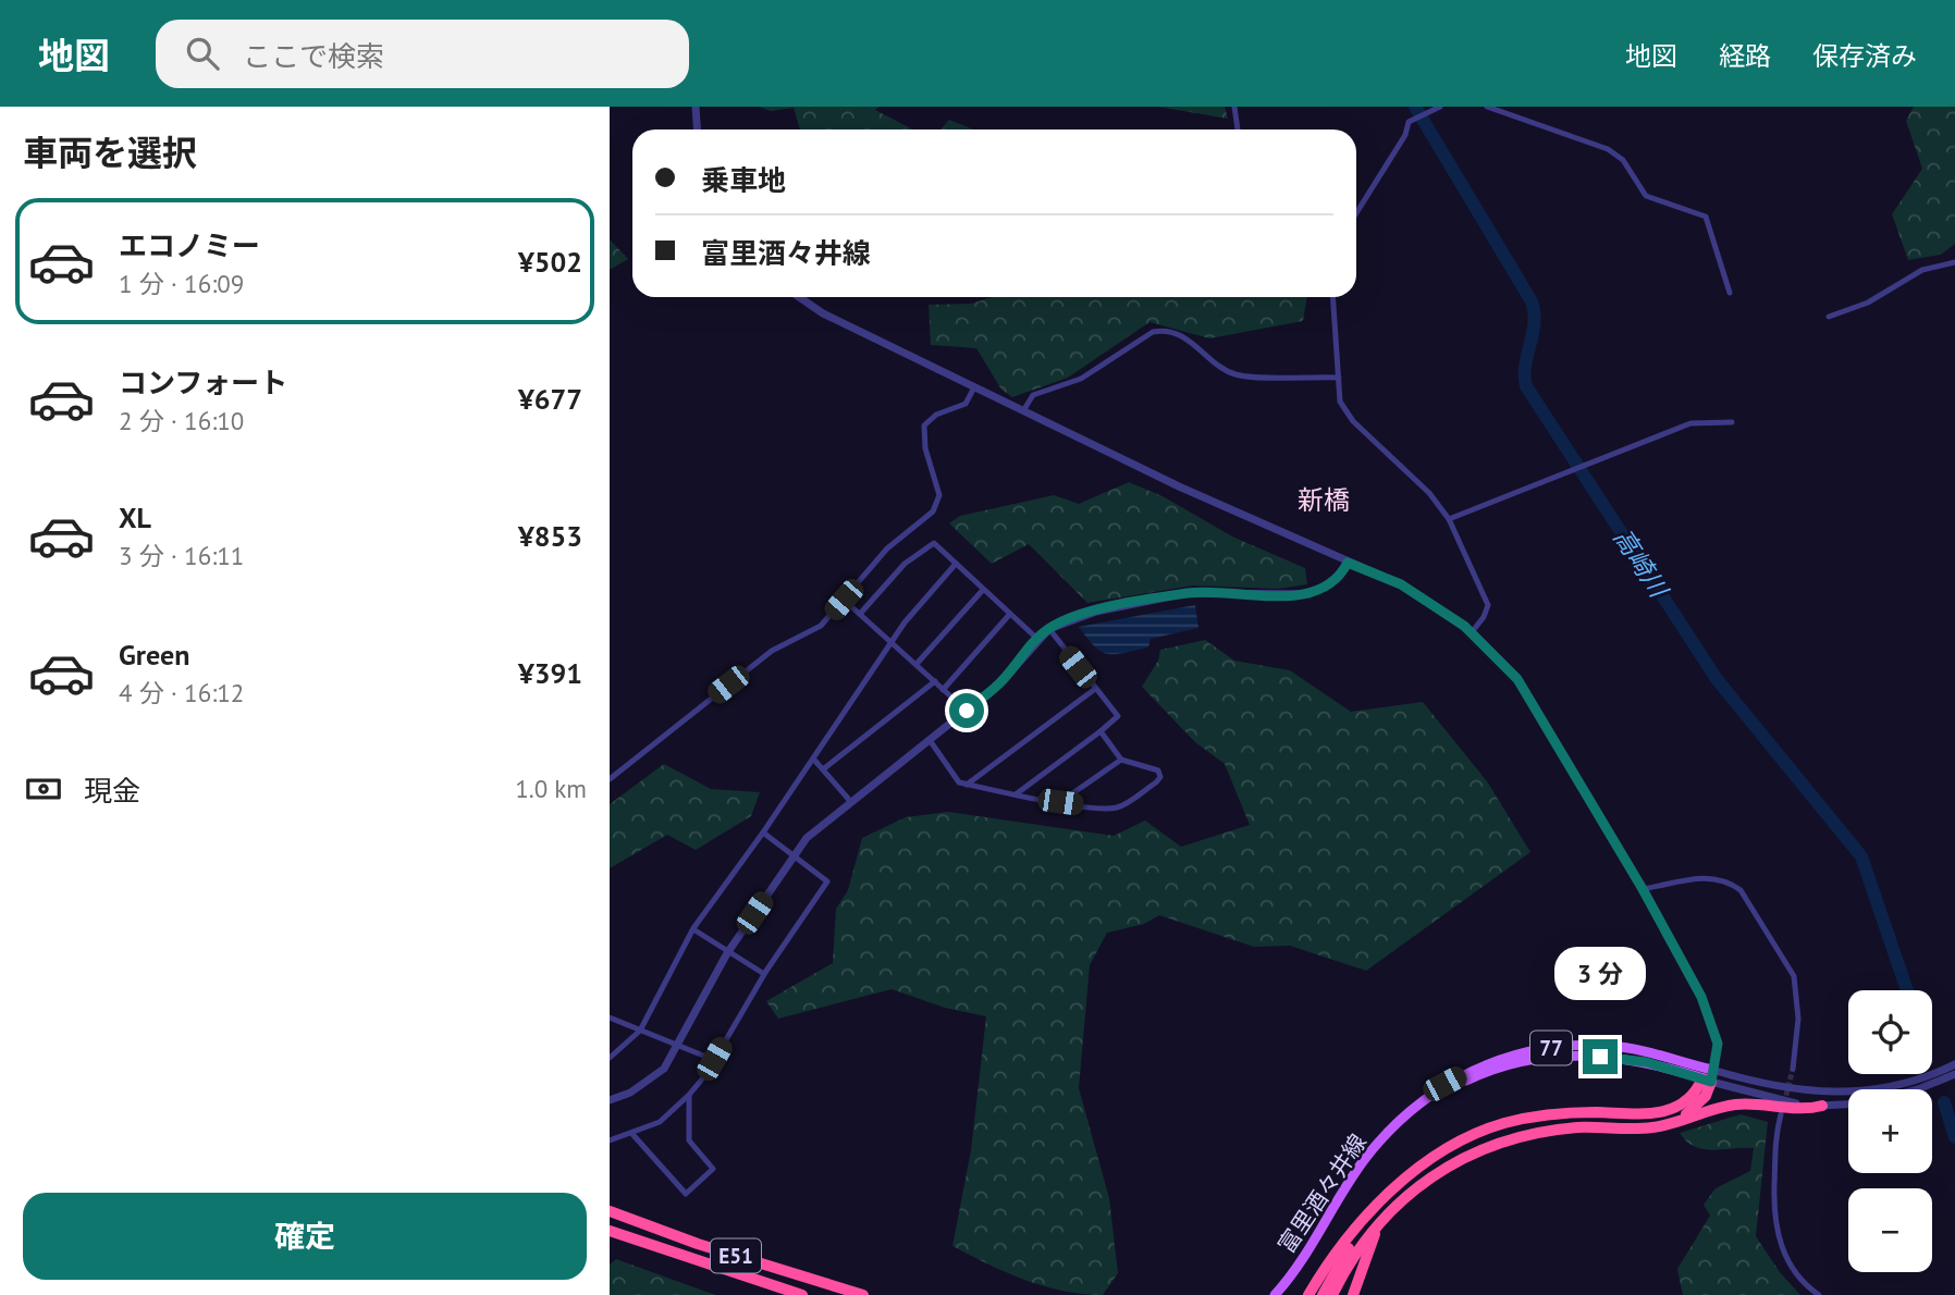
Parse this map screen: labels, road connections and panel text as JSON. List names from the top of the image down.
{
  "streets": {
    "highway": ["E51"],
    "main road": ["77", "富里酒々井線"]
  },
  "districts": ["新橋"],
  "water": ["高崎川"],
  "page": {
    "header": "地図",
    "search": "ここで検索",
    "nav": ["地図", "経路", "保存済み"],
    "heading": "車両を選択",
    "banner": ["乗車地", "富里酒々井線"],
    "list": [
      {
        "name": "エコノミー",
        "note": "1 分 · 16:09",
        "value": "¥502"
      },
      {
        "name": "コンフォート",
        "note": "2 分 · 16:10",
        "value": "¥677"
      },
      {
        "name": "XL",
        "note": "3 分 · 16:11",
        "value": "¥853"
      },
      {
        "name": "Green",
        "note": "4 分 · 16:12",
        "value": "¥391"
      }
    ],
    "pay": ["現金", "1.0 km"],
    "bubble": "3 分",
    "map_buttons": ["+", "−"],
    "buttons": "確定"
  }
}
